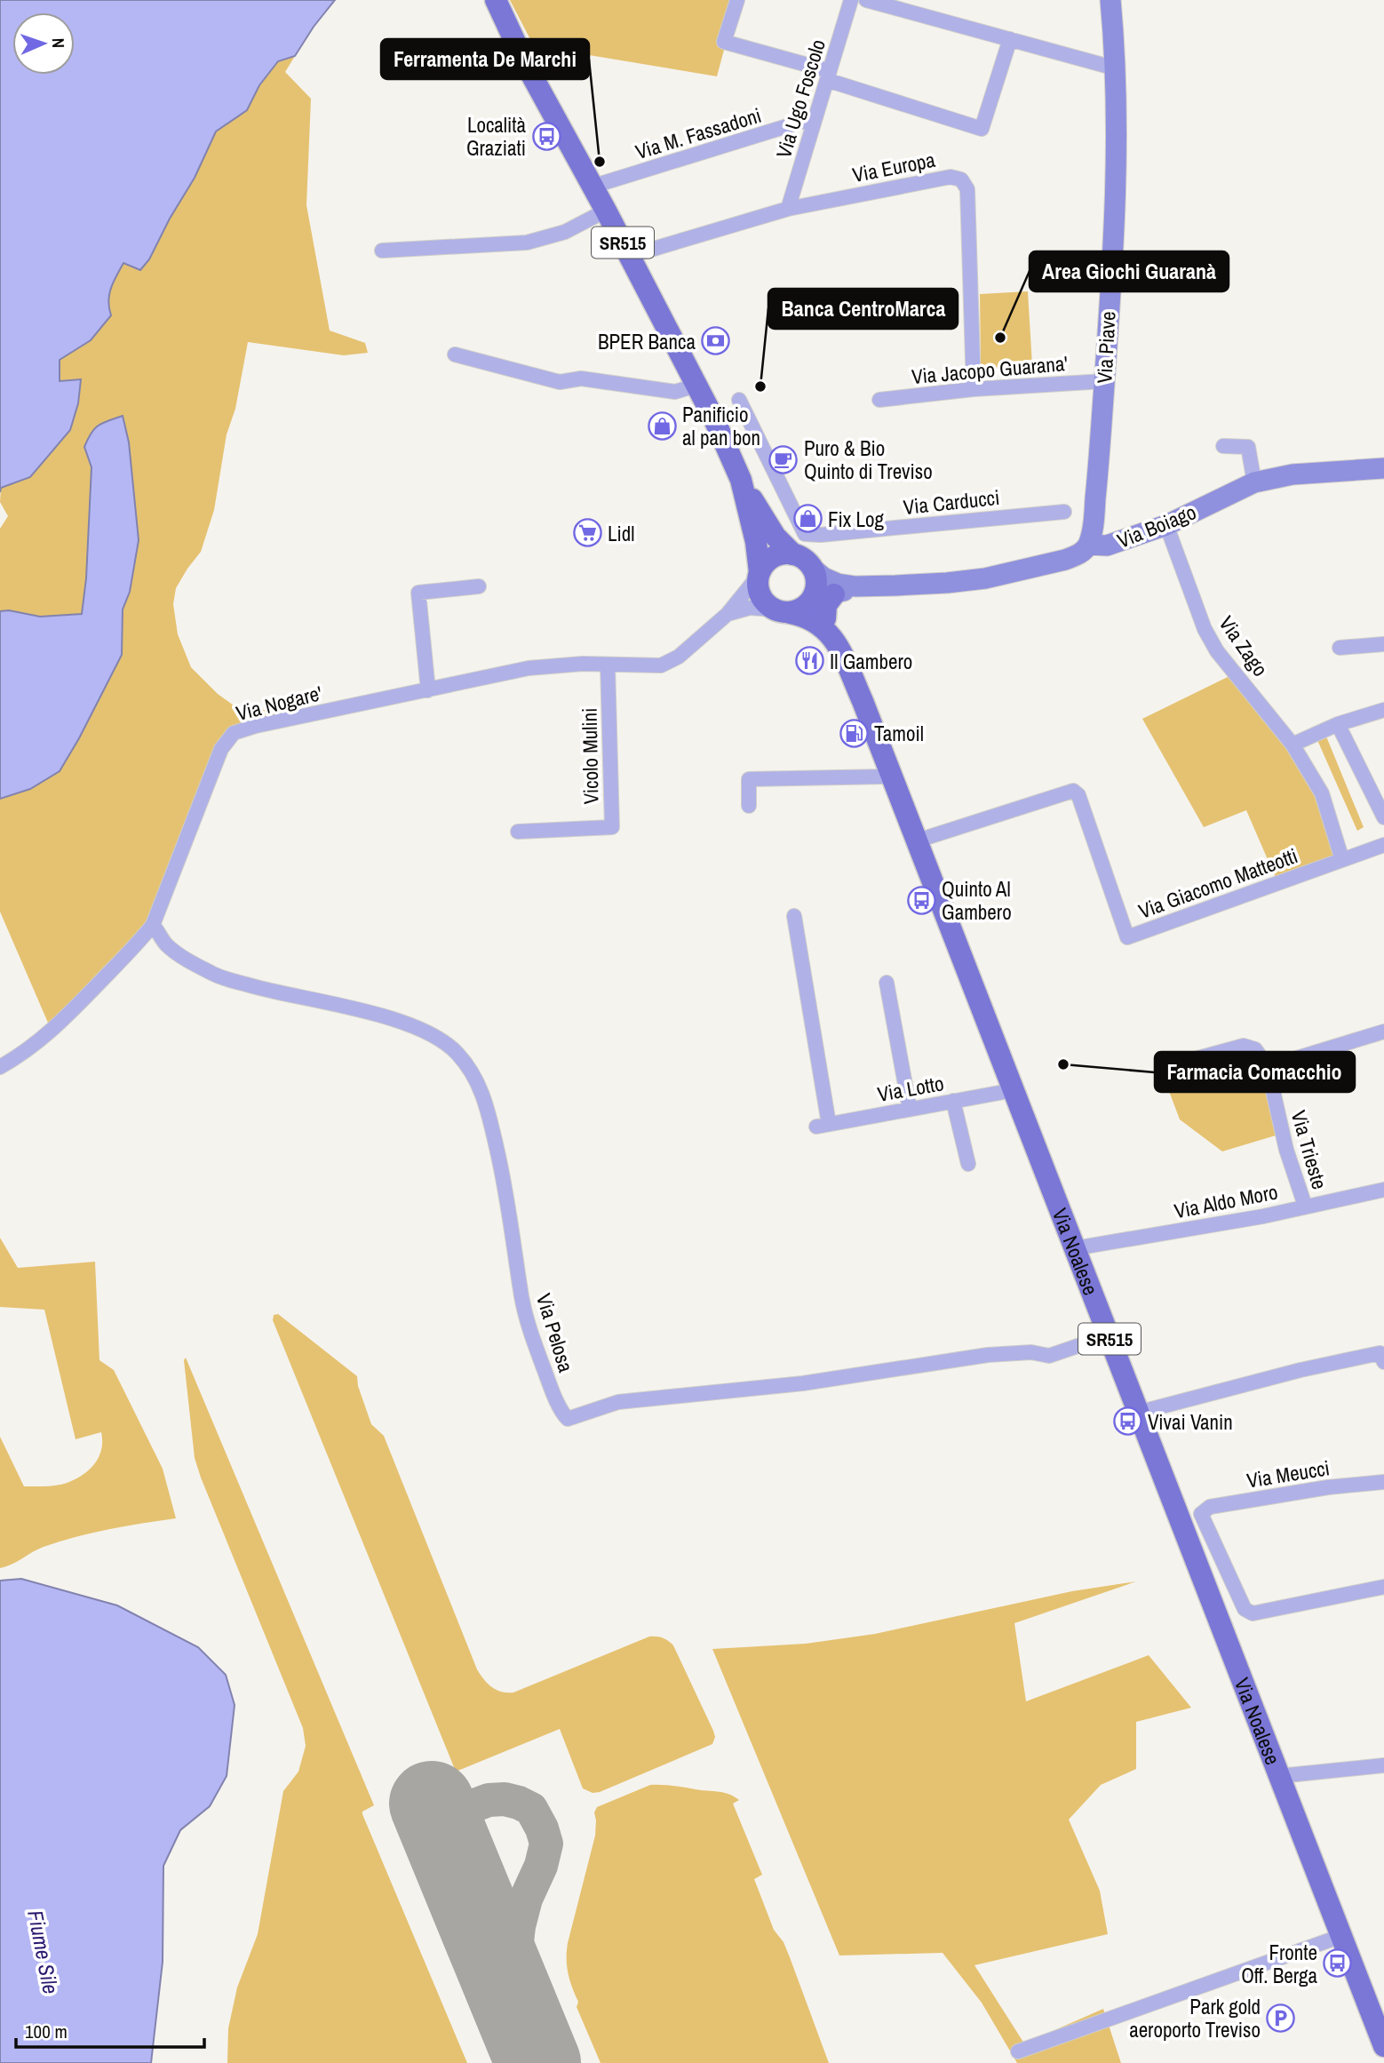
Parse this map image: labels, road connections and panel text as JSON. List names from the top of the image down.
{
  "streets": {
    "main road": [
      "SR515",
      "Via Piave",
      "Via Boiago",
      "Via Noalese"
    ],
    "street": [
      "Via Ugo Foscolo",
      "Via M. Fassadoni",
      "Via Europa",
      "Via Jacopo Guarana'",
      "Via Carducci",
      "Via Zago",
      "Via Nogare'",
      "Vicolo Mulini",
      "Via Giacomo Matteotti",
      "Via Lotto",
      "Via Trieste",
      "Via Aldo Moro",
      "Via Pelosa",
      "Via Meucci"
    ]
  },
  "crossings": [
    ["Via Ugo Foscolo", "Via M. Fassadoni"],
    ["Via Ugo Foscolo", "Via Europa"],
    ["Via M. Fassadoni", "SR515"],
    ["Via Europa", "SR515"],
    ["Via Europa", "Via Jacopo Guarana'"],
    ["SR515", "Via Boiago"],
    ["SR515", "Via Nogare'"],
    ["SR515", "Via Noalese"],
    ["Via Piave", "Via Jacopo Guarana'"],
    ["Via Piave", "Via Boiago"],
    ["Via Boiago", "Via Zago"],
    ["Via Boiago", "Via Nogare'"],
    ["Via Boiago", "Via Noalese"],
    ["Via Zago", "Via Giacomo Matteotti"],
    ["Via Nogare'", "Vicolo Mulini"],
    ["Via Nogare'", "Via Noalese"],
    ["Via Nogare'", "Via Pelosa"],
    ["Via Giacomo Matteotti", "Via Noalese"],
    ["Via Lotto", "Via Noalese"],
    ["Via Trieste", "Via Aldo Moro"],
    ["Via Aldo Moro", "Via Noalese"],
    ["Via Noalese", "Via Pelosa"],
    ["Via Noalese", "Via Meucci"]
  ],
  "water": ["Fiume Sile"],
  "places": {
    "bus stop": [
      "Località Graziati",
      "Quinto Al Gambero",
      "Vivai Vanin",
      "Fronte Off. Berga"
    ],
    "other": [
      "Ferramenta De Marchi",
      "Area Giochi Guaranà",
      "Banca CentroMarca",
      "Farmacia Comacchio"
    ],
    "bank": ["BPER Banca"],
    "shop": ["Panificio al pan bon", "Fix Log"],
    "cafe": ["Puro & Bio Quinto di Treviso"],
    "supermarket": ["Lidl"],
    "restaurant": ["Il Gambero"],
    "fuel station": ["Tamoil"],
    "parking": ["Park gold aeroporto Treviso"]
  },
  "scale_bar": "100 m",
  "north": "right"
}
